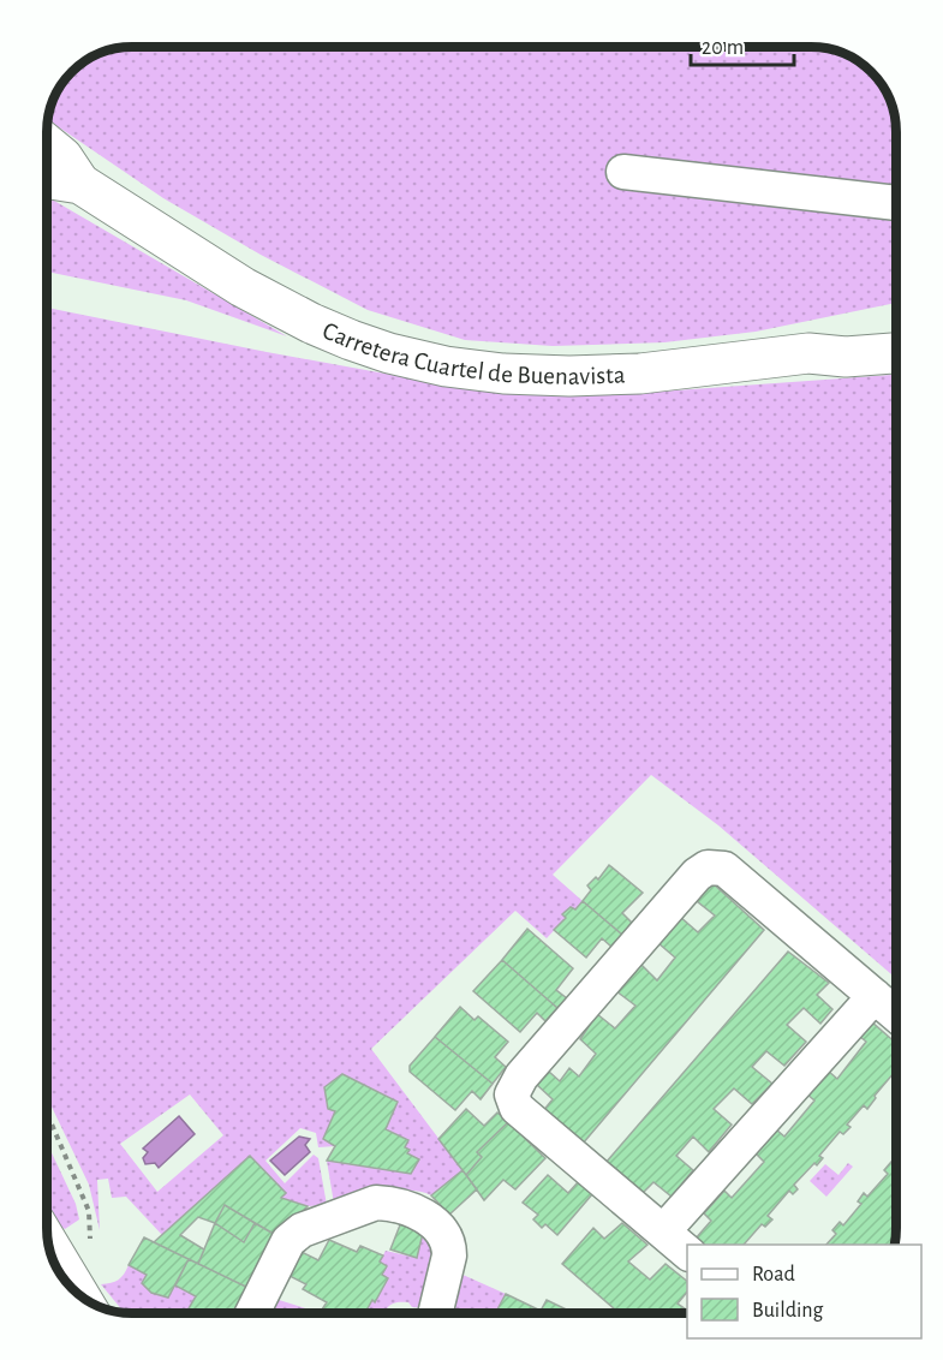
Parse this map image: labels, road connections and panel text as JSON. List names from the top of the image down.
{
  "streets": {
    "main road": ["Carretera Cuartel de Buenavista"]
  },
  "legend": ["Road", "Building"],
  "scale_bar": "20 m"
}
